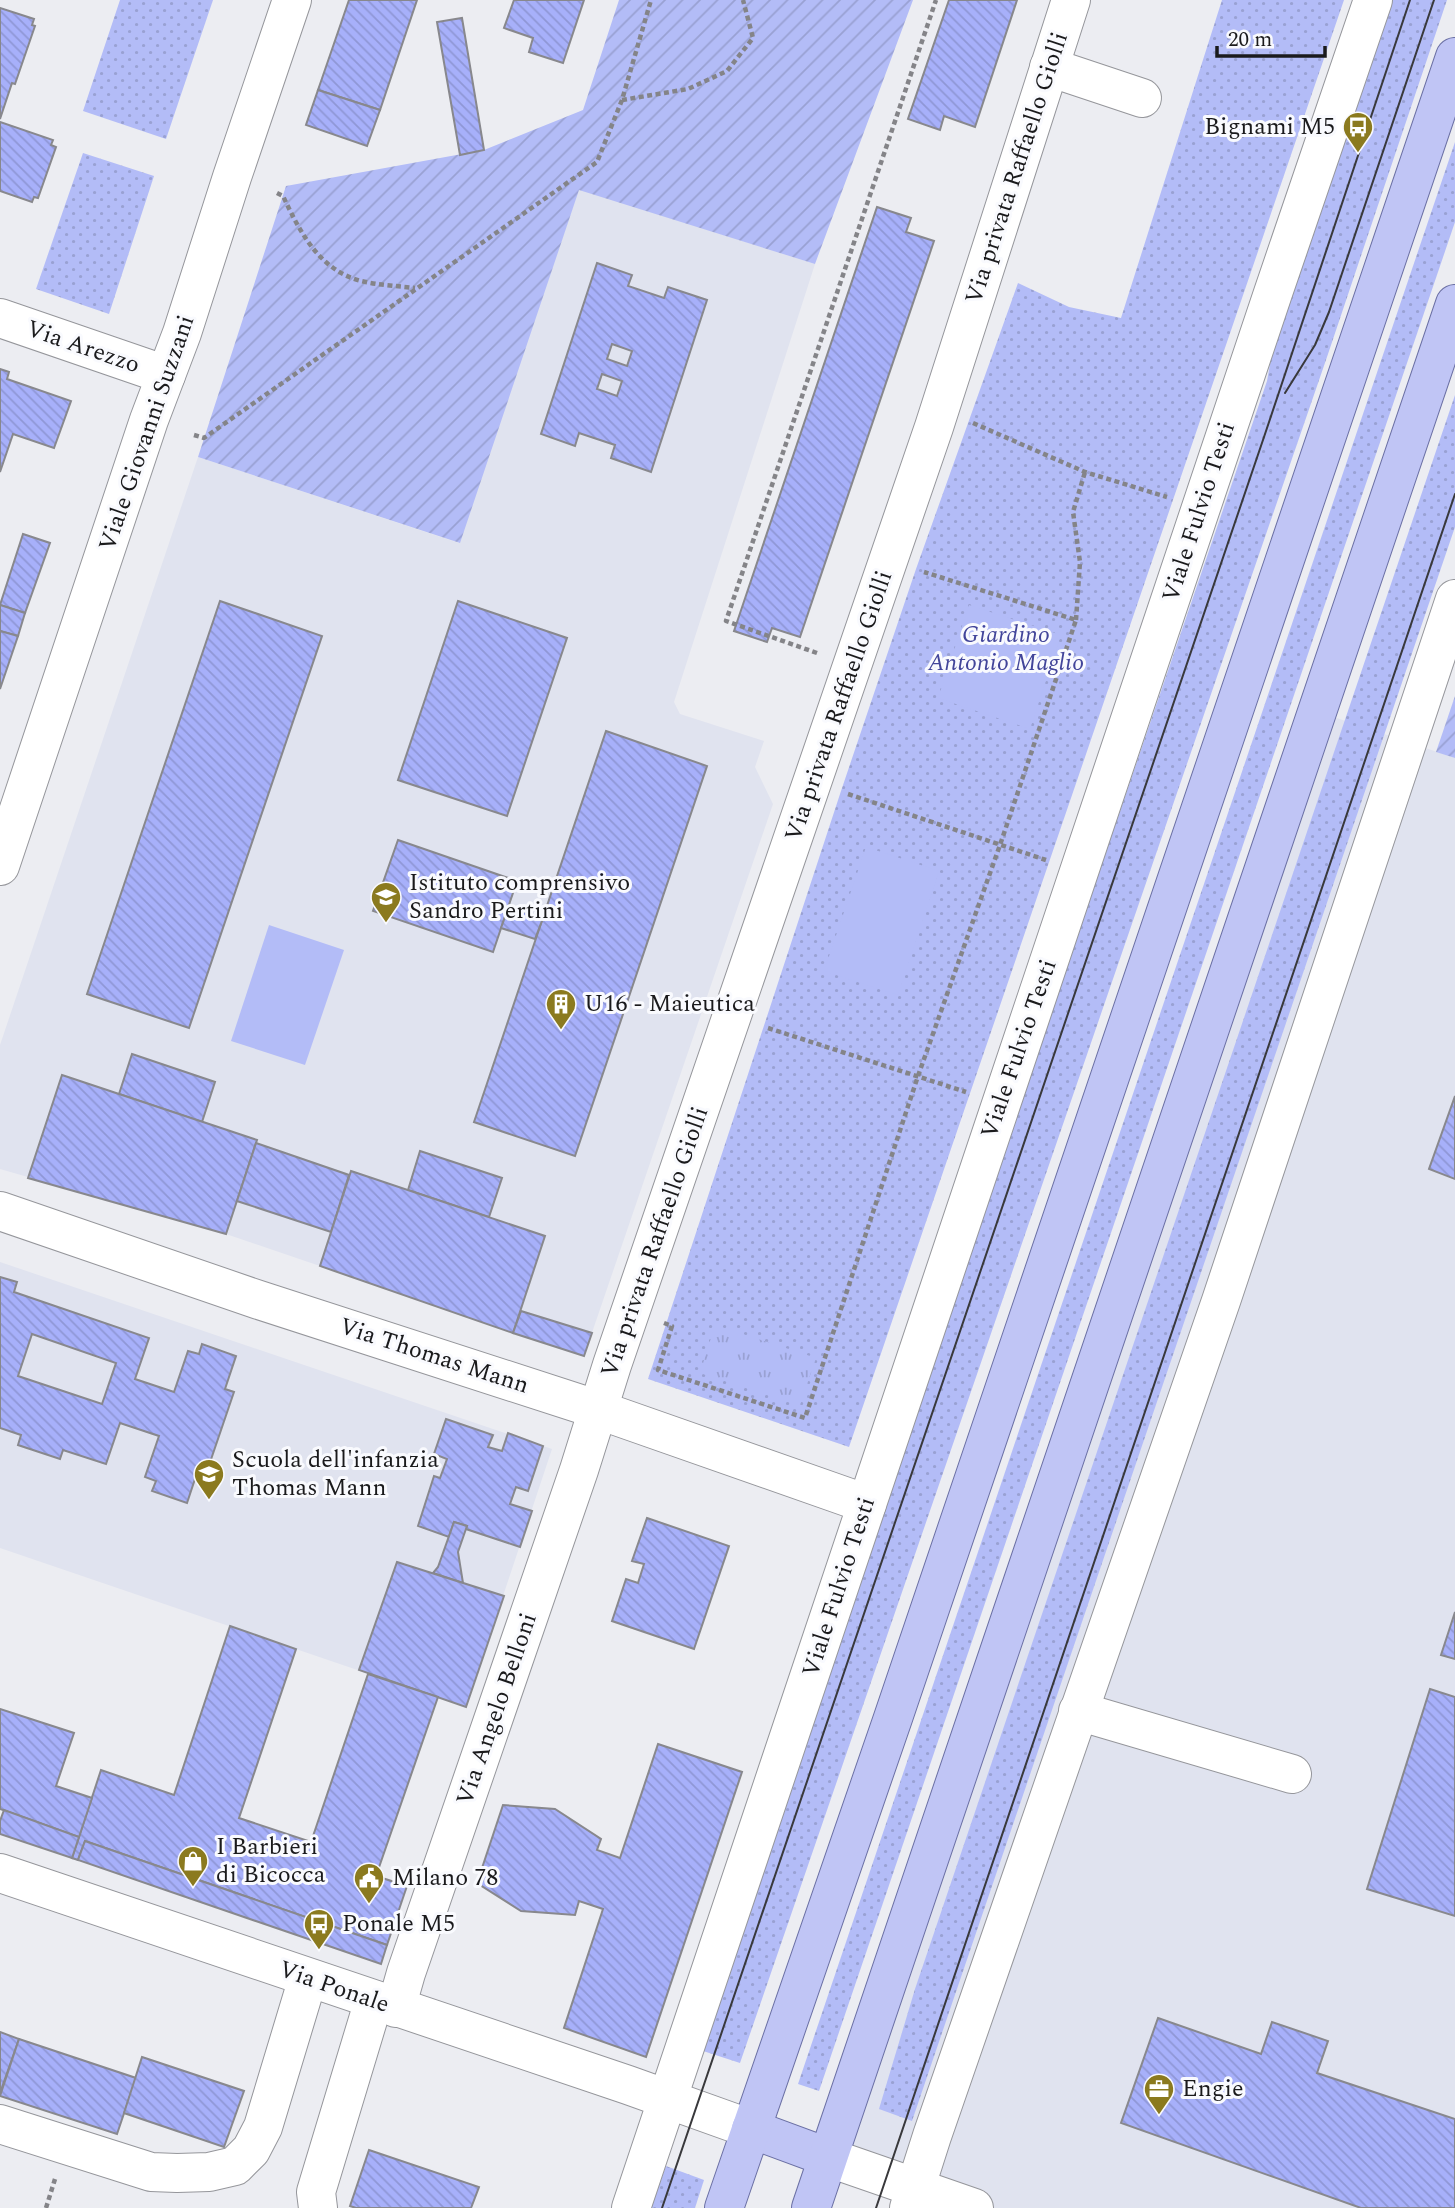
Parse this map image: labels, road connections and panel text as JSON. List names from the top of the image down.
{
  "streets": {
    "street": [
      "Via privata Raffaello Giolli",
      "Via Arezzo",
      "Viale Giovanni Suzzani",
      "Viale Fulvio Testi",
      "Via Thomas Mann",
      "Via Angelo Belloni",
      "Via Ponale"
    ]
  },
  "crossings": [
    ["Via privata Raffaello Giolli", "Via Thomas Mann"],
    ["Via privata Raffaello Giolli", "Via Angelo Belloni"],
    ["Via Arezzo", "Viale Giovanni Suzzani"],
    ["Viale Fulvio Testi", "Via Thomas Mann"],
    ["Viale Fulvio Testi", "Via Ponale"],
    ["Via Thomas Mann", "Via Angelo Belloni"],
    ["Via Angelo Belloni", "Via Ponale"]
  ],
  "parks": ["Giardino Antonio Maglio"],
  "places": {
    "bus stop": ["Bignami M5", "Ponale M5"],
    "school or university": ["Istituto comprensivo Sandro Pertini", "Scuola dell'infanzia Thomas Mann"],
    "building": ["U16 - Maieutica"],
    "shop": ["I Barbieri di Bicocca"],
    "public building": ["Milano 78"],
    "office": ["Engie"]
  },
  "scale_bar": "20 m"
}
